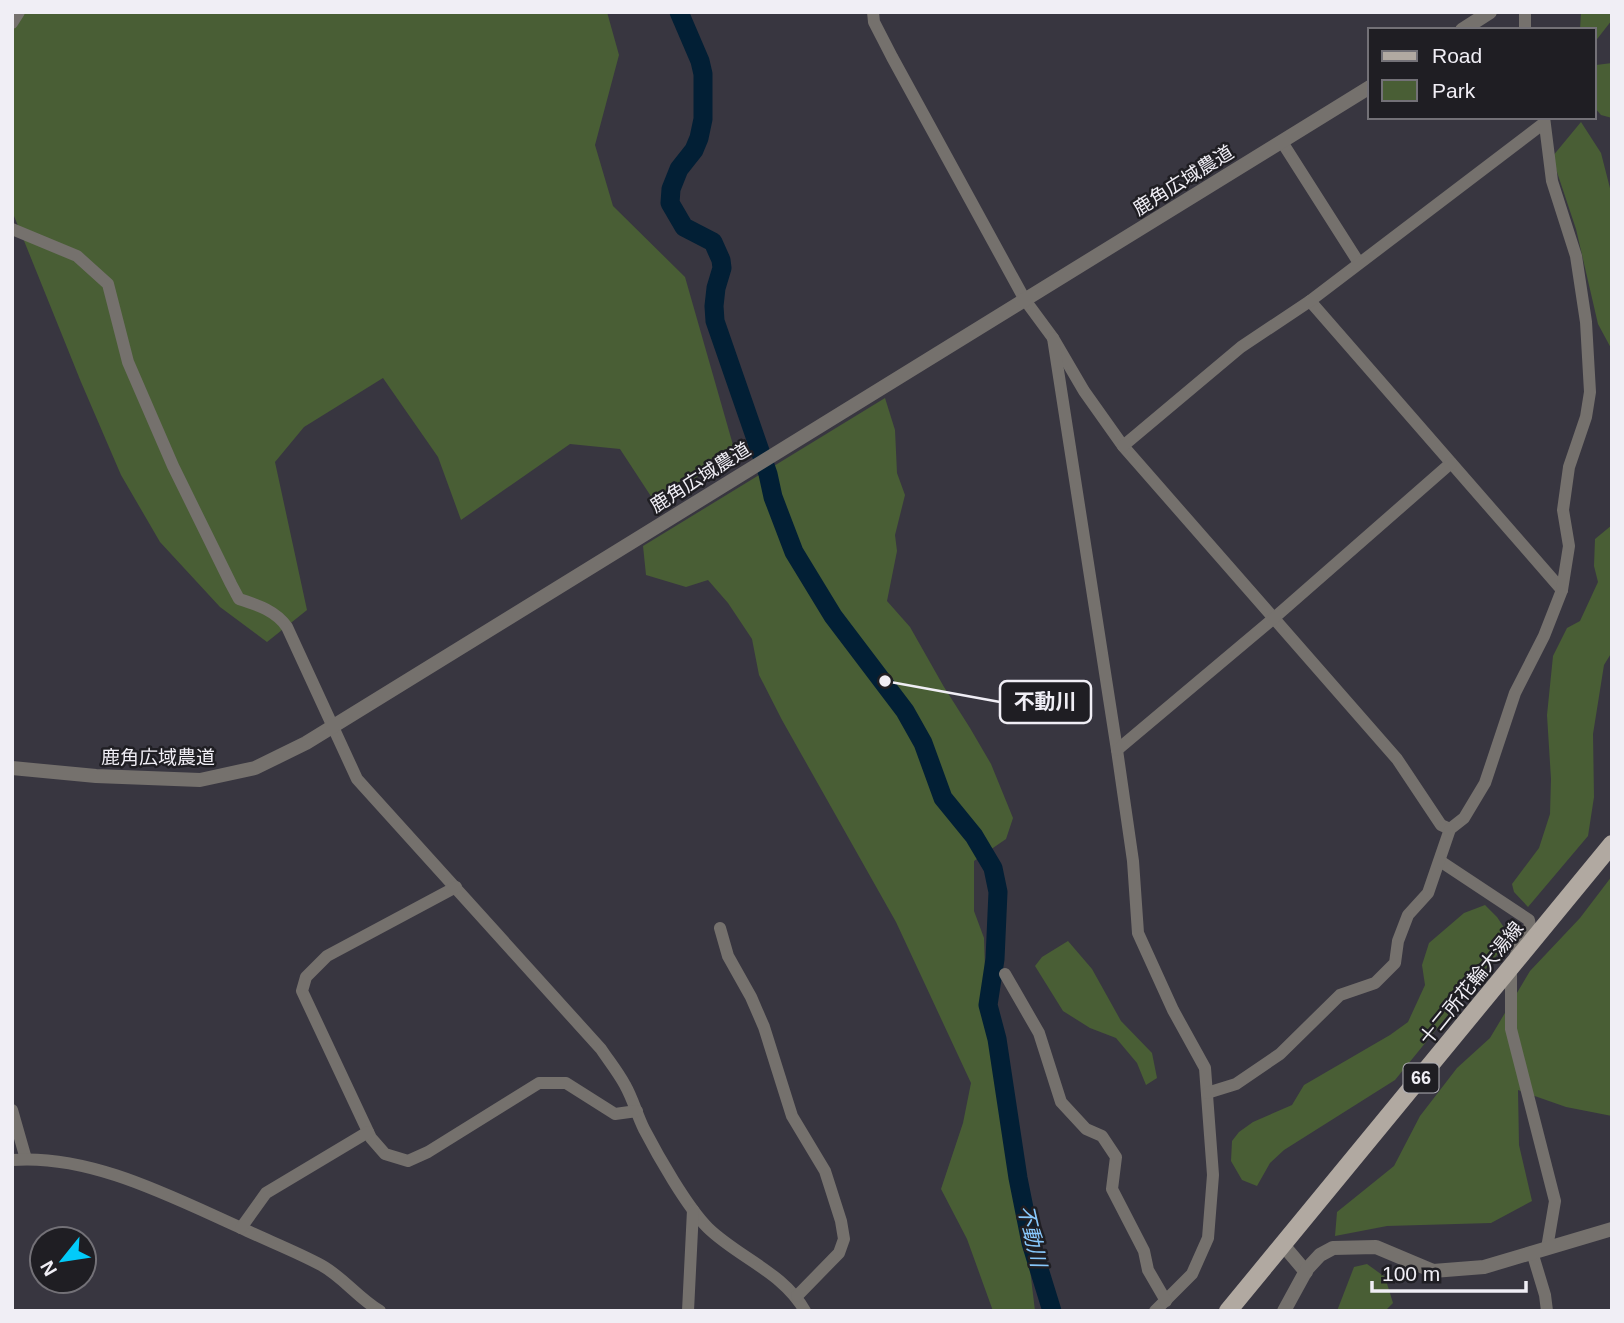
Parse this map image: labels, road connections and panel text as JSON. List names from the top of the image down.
{
  "streets": {
    "main road": ["十二所花輪大湯線", "66"],
    "street": ["鹿角広域農道"]
  },
  "water": ["不動川"],
  "places": ["不動川"],
  "legend": ["Road", "Park"],
  "scale_bar": "100 m",
  "north": "bottom left"
}
